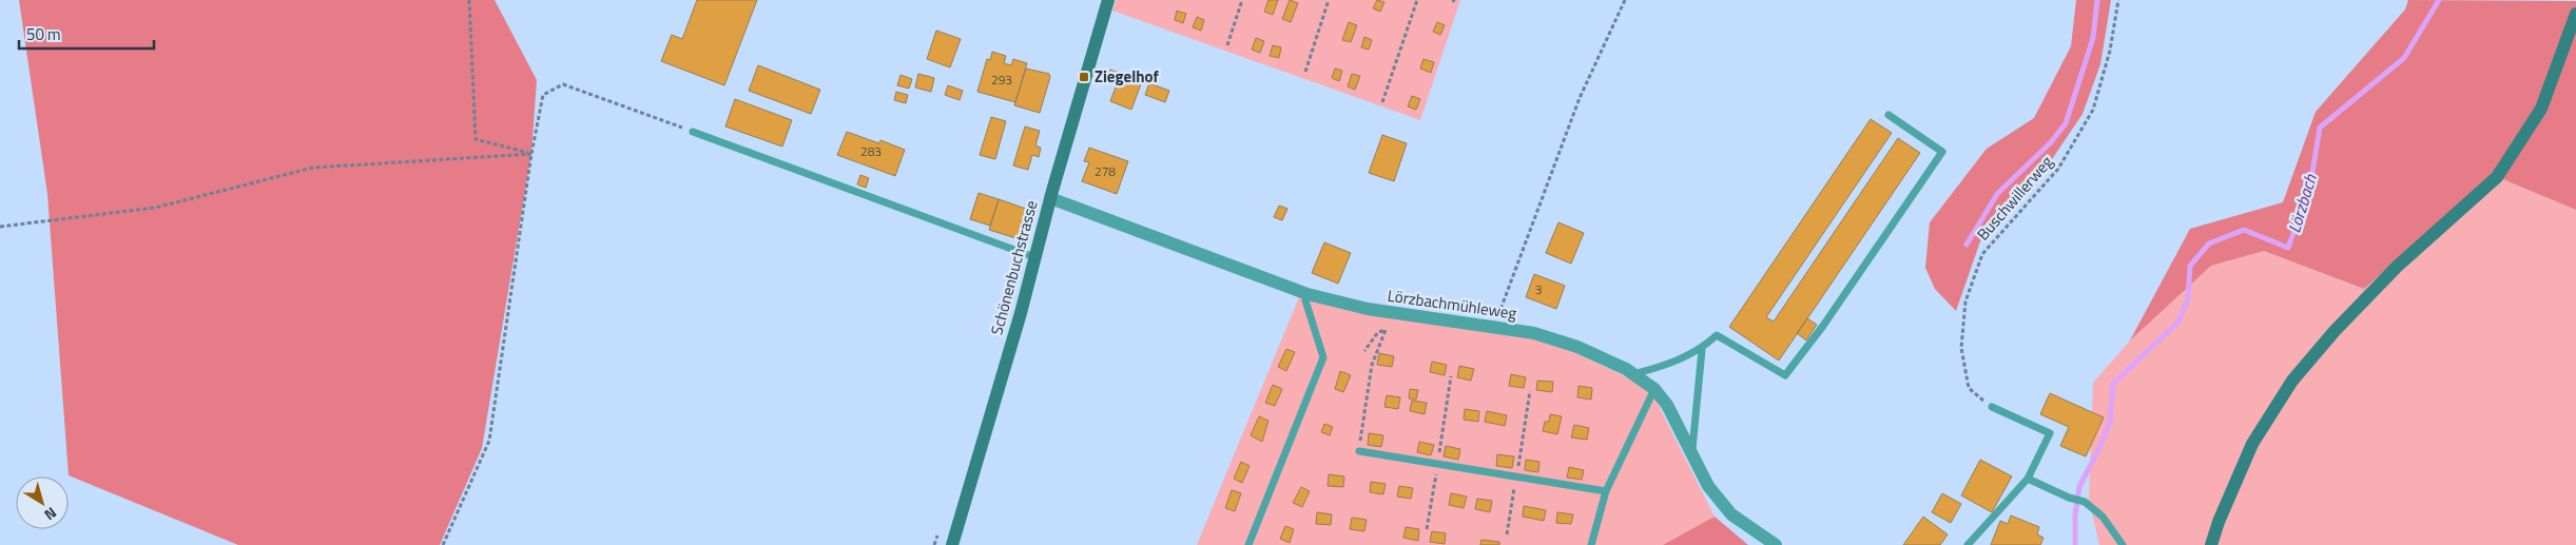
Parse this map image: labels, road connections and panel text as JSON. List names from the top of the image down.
{
  "streets": {
    "main road": ["Schönenbuchstrasse"],
    "street": ["Lörzbachmühleweg"],
    "path": ["Buschwillerweg"]
  },
  "crossings": [
    ["Schönenbuchstrasse", "Lörzbachmühleweg"]
  ],
  "water": ["Lörzbach"],
  "places": {
    "transit": ["Ziegelhof"]
  },
  "house_numbers": [
    "293",
    "283",
    "278",
    "3"
  ],
  "scale_bar": "50 m",
  "north": "bottom right"
}
